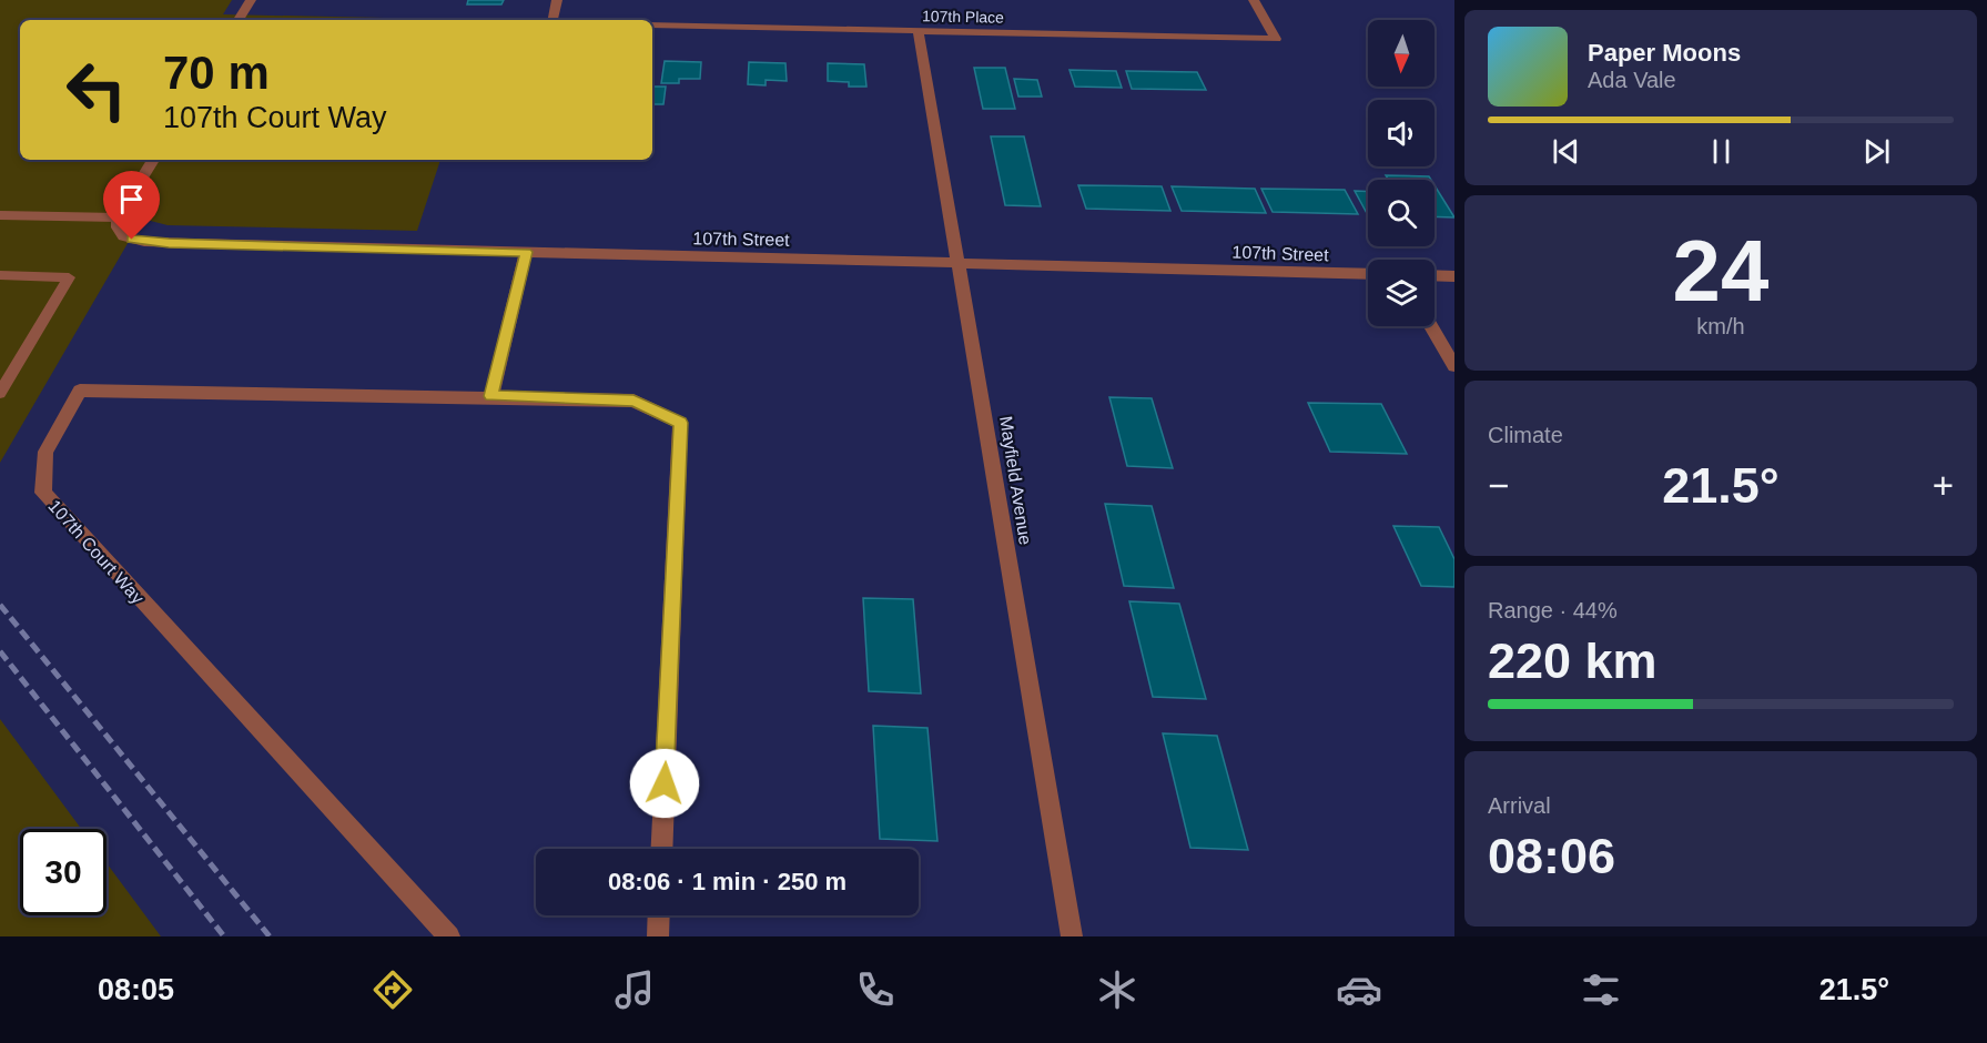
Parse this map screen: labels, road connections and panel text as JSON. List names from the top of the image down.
{
  "streets": {
    "street": [
      "107th Place",
      "107th Street",
      "Mayfield Avenue",
      "107th Court Way"
    ]
  },
  "crossings": [
    ["107th Place", "Mayfield Avenue"],
    ["107th Street", "Mayfield Avenue"]
  ],
  "north": "bottom",
  "page": {
    "turn": ["70 m", "107th Court Way"],
    "song": ["Paper Moons", "Ada Vale"],
    "tile": [
      ["24", "km/h"],
      "Climate",
      ["Range · 44%", "220 km"],
      ["Arrival", "08:06"]
    ],
    "heat": ["−", "21.5°", "+"],
    "limit": "30",
    "trip": "08:06 · 1 min · 250 m",
    "tabs": ["08:05", "21.5°"]
  }
}
